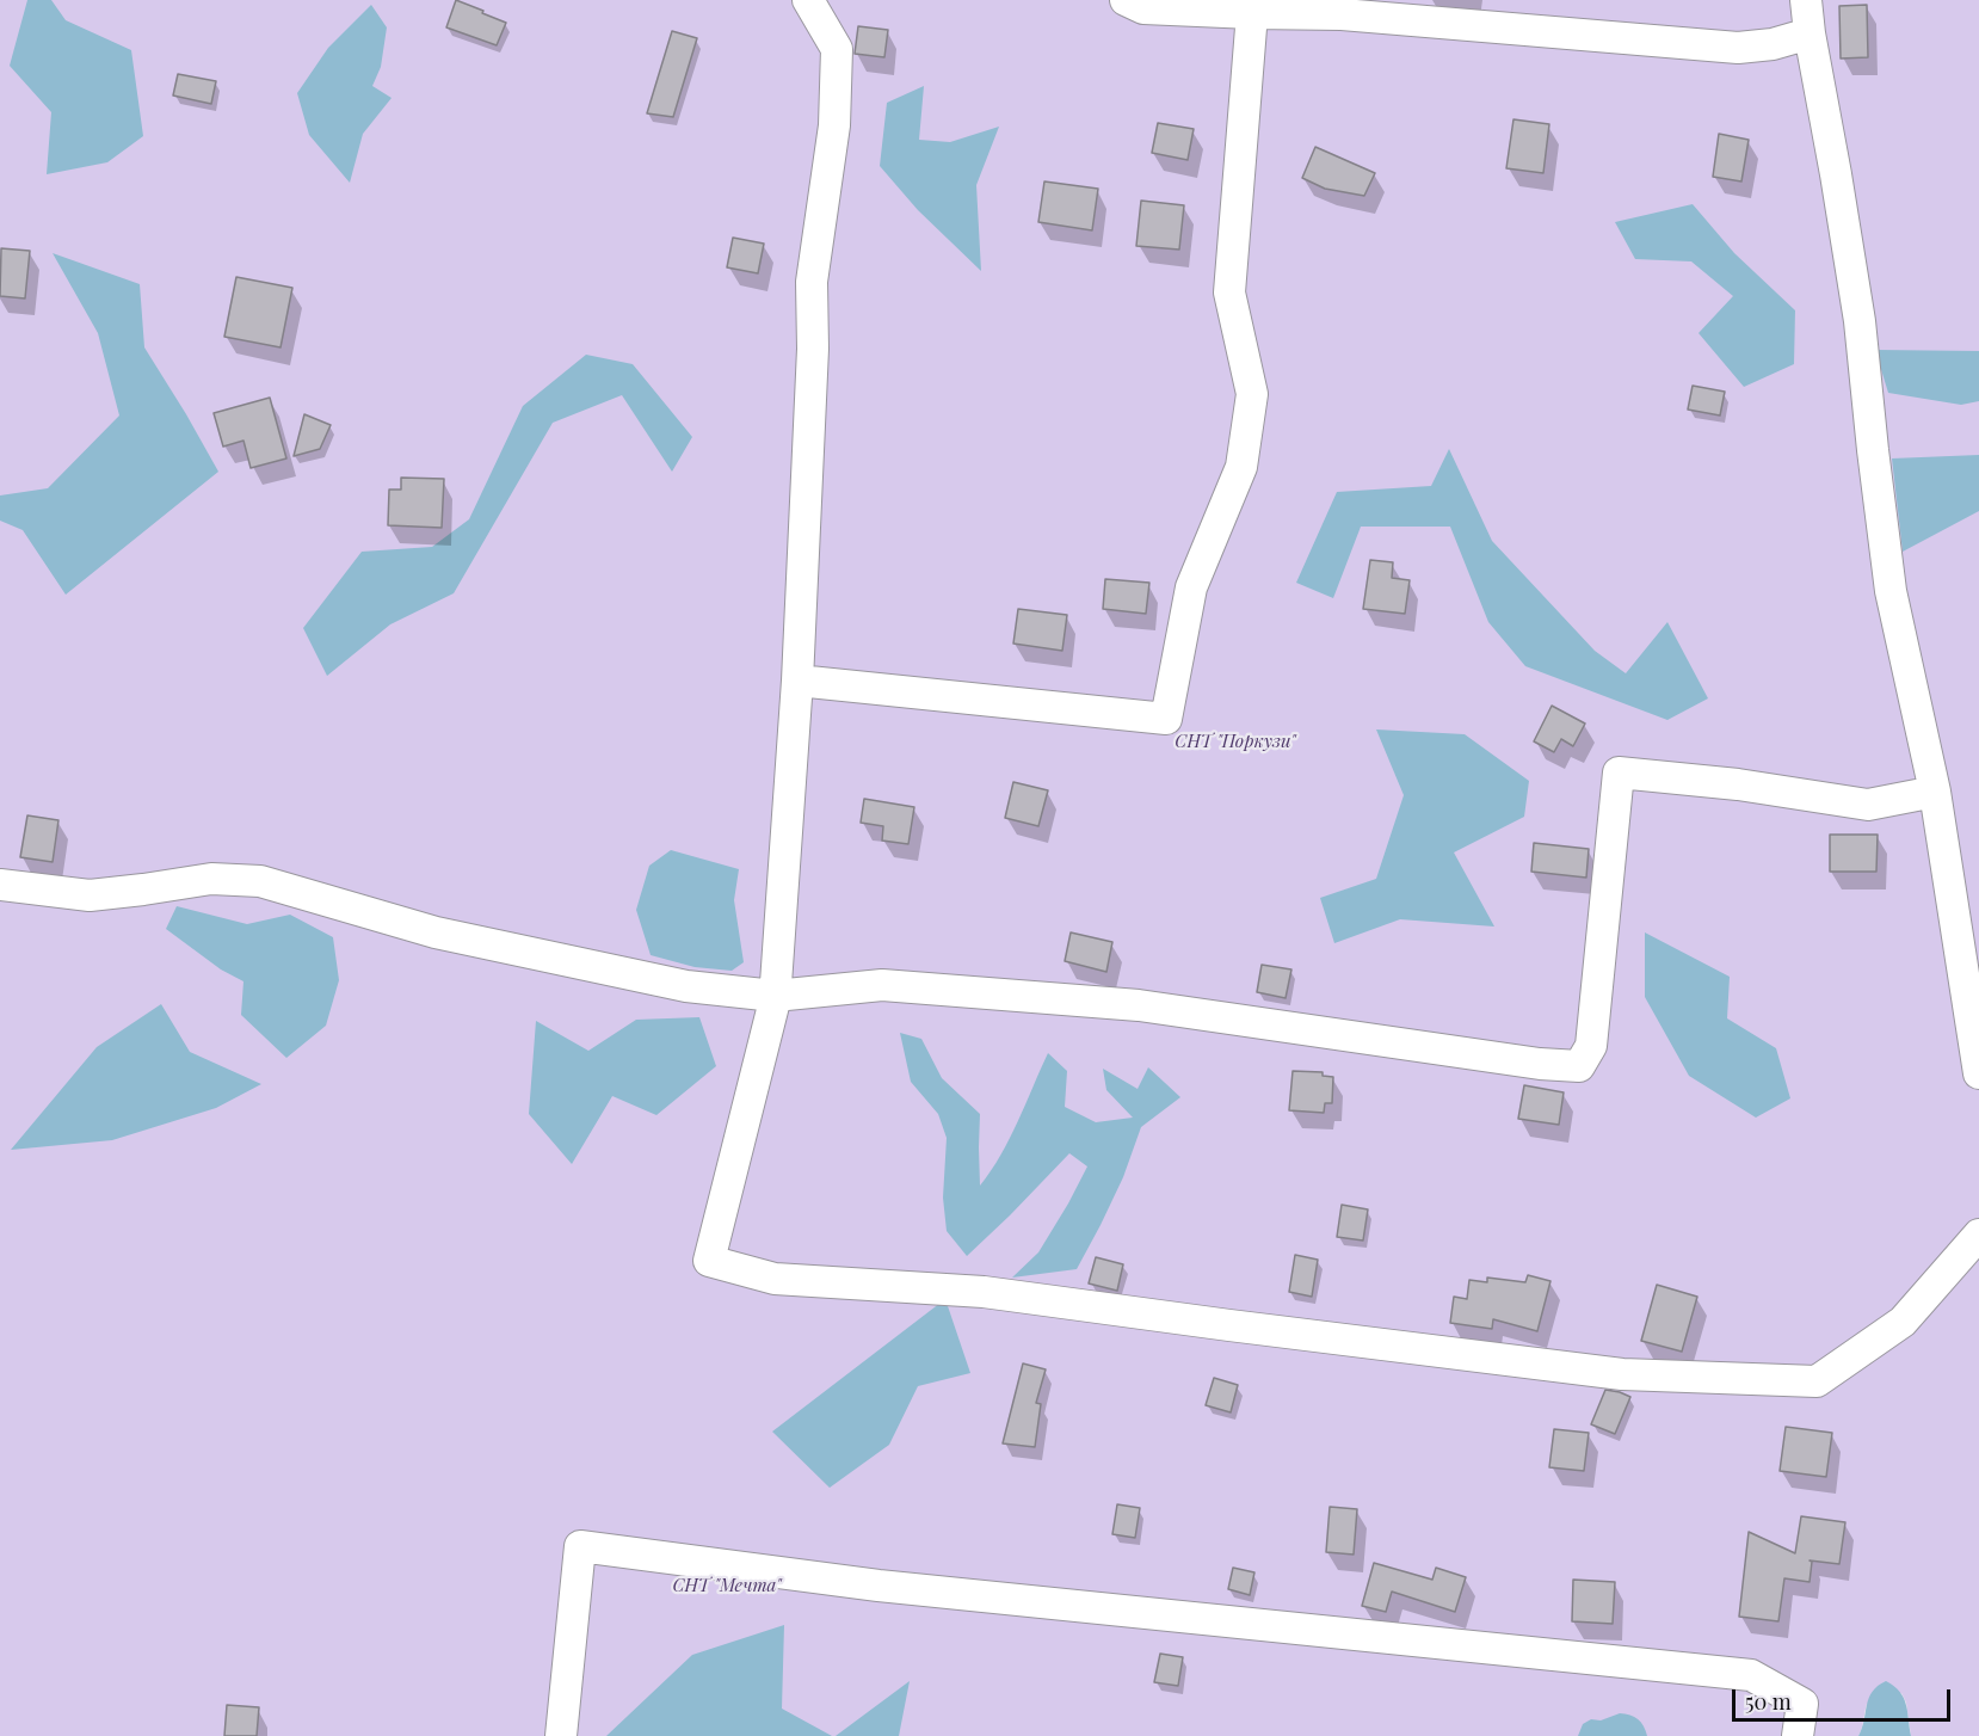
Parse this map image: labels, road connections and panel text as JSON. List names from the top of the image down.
{
  "parks": ["СНТ \"Поркузи\"", "СНТ \"Мечта\""],
  "scale_bar": "50 m"
}
